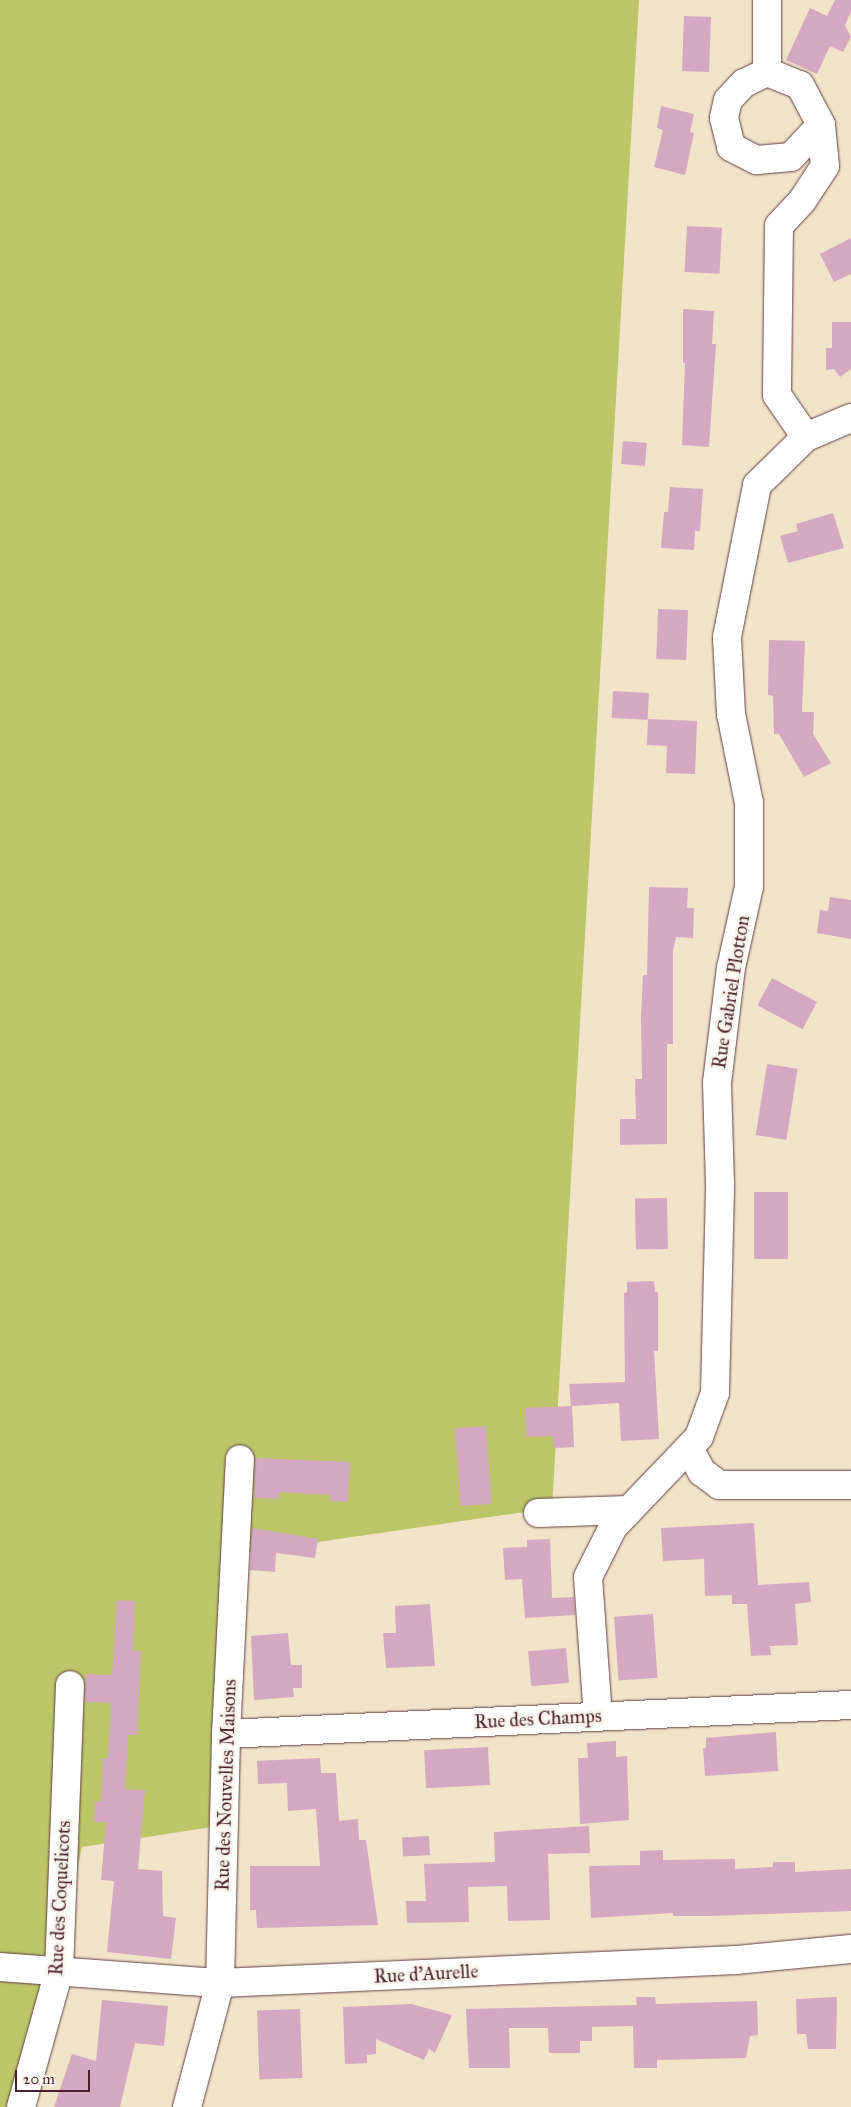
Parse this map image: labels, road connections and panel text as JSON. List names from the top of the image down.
{
  "streets": {
    "street": [
      "Rue Gabriel Plotton",
      "Rue des Champs",
      "Rue des Nouvelles Maisons",
      "Rue des Coquelicots",
      "Rue d'Aurelle"
    ]
  },
  "crossings": [
    ["Rue Gabriel Plotton", "Rue des Champs"],
    ["Rue des Champs", "Rue des Nouvelles Maisons"],
    ["Rue des Nouvelles Maisons", "Rue d'Aurelle"],
    ["Rue des Coquelicots", "Rue d'Aurelle"]
  ],
  "scale_bar": "20 m"
}
